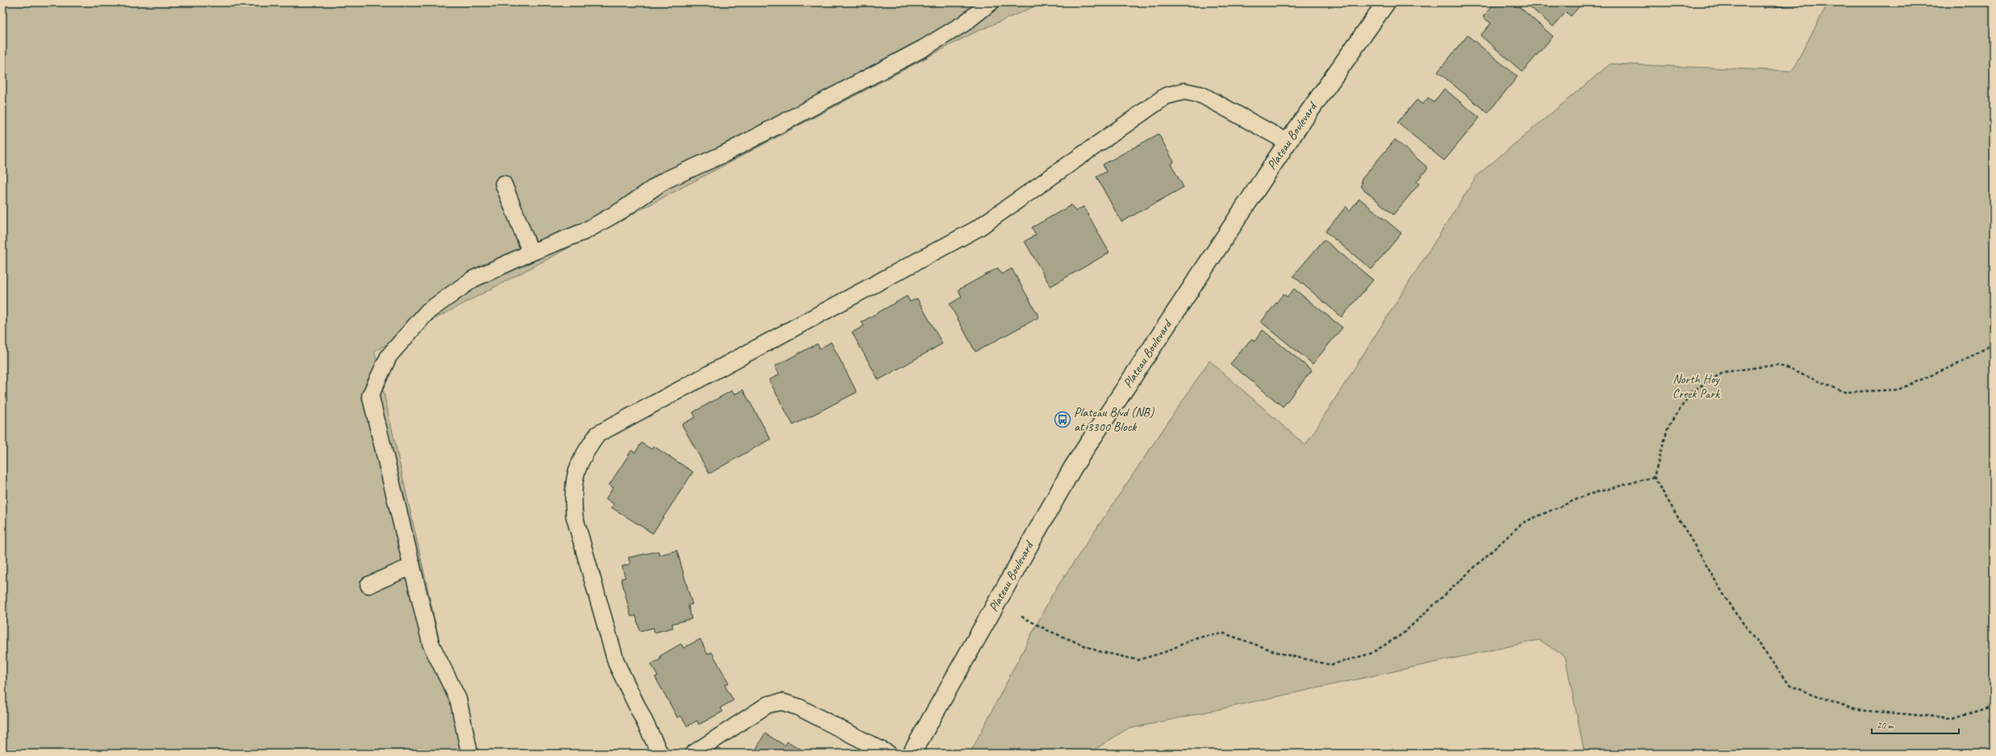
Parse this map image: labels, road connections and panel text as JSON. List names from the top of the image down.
{
  "streets": {
    "street": ["Plateau Boulevard"]
  },
  "parks": ["North Hoy Creek Park"],
  "places": {
    "bus stop": ["Plateau Blvd (NB) at 3300 Block"]
  },
  "scale_bar": "20 m"
}
